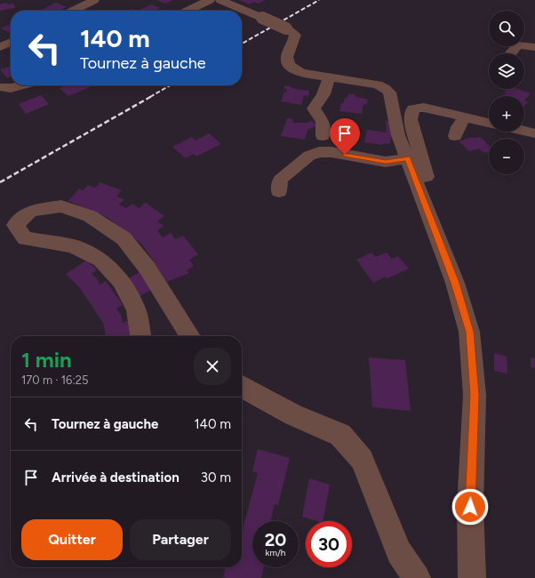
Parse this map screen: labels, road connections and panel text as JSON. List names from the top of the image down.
{
  "page": {
    "map_buttons": ["+", "−"],
    "turn": ["140 m", "Tournez à gauche"],
    "heading": ["1 min", "170 m · 16:25"],
    "list": [
      {
        "name": "Tournez à gauche",
        "value": "140 m"
      },
      {
        "name": "Arrivée à destination",
        "value": "30 m"
      }
    ],
    "buttons": ["Quitter", "Partager"],
    "speed": "20 km/h",
    "limit": "30"
  }
}
